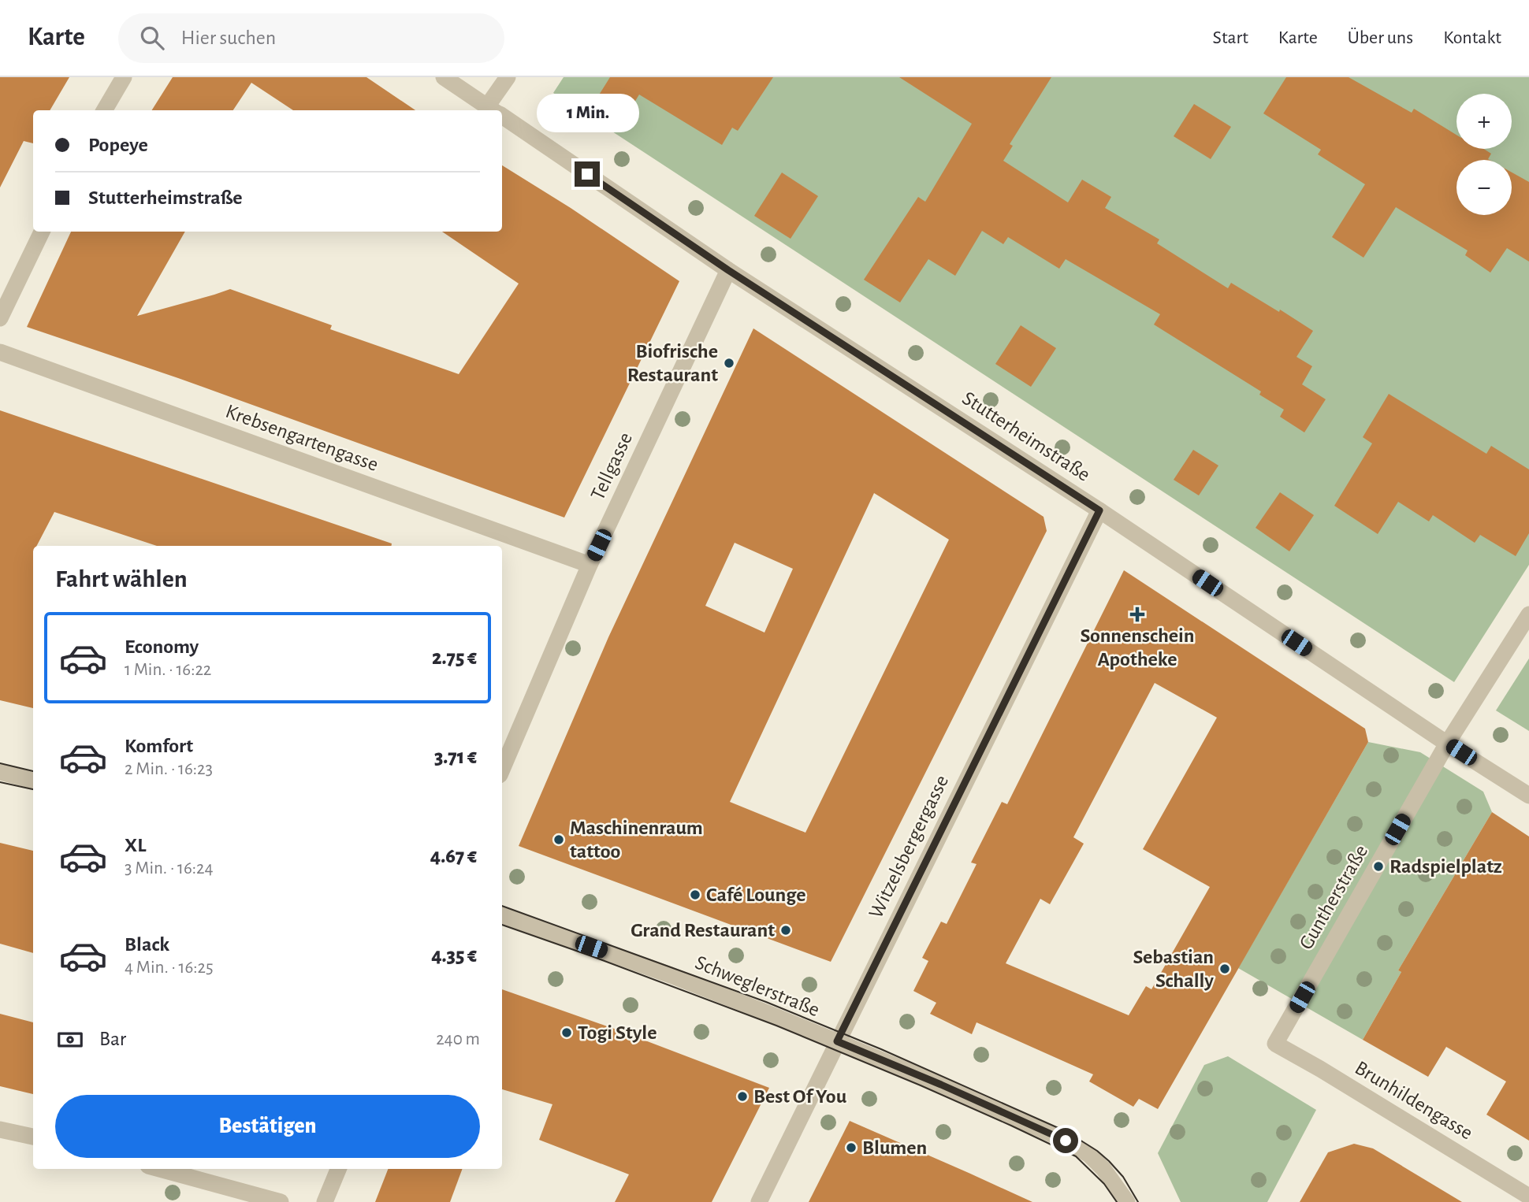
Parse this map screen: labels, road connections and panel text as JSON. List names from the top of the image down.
{
  "streets": {
    "street": [
      "Stutterheimstraße",
      "Krebsengartengasse",
      "Tellgasse",
      "Witzelsbergergasse",
      "Guntherstraße",
      "Schweglerstraße",
      "Brunhildengasse"
    ]
  },
  "crossings": [
    ["Stutterheimstraße", "Tellgasse"],
    ["Stutterheimstraße", "Witzelsbergergasse"],
    ["Stutterheimstraße", "Guntherstraße"],
    ["Krebsengartengasse", "Tellgasse"],
    ["Witzelsbergergasse", "Schweglerstraße"],
    ["Guntherstraße", "Brunhildengasse"]
  ],
  "places": {
    "other": [
      "Biofrische Restaurant",
      "Maschinenraum tattoo",
      "Radspielplatz",
      "Café Lounge",
      "Grand Restaurant",
      "Sebastian Schally",
      "Togi Style",
      "Best Of You",
      "Blumen"
    ],
    "health": ["Sonnenschein Apotheke"]
  },
  "page": {
    "header": "Karte",
    "search": "Hier suchen",
    "nav": [
      "Start",
      "Karte",
      "Über uns",
      "Kontakt"
    ],
    "map_buttons": ["+", "−"],
    "bubble": "1 Min.",
    "banner": ["Popeye", "Stutterheimstraße"],
    "heading": "Fahrt wählen",
    "list": [
      {
        "name": "Economy",
        "note": "1 Min. · 16:22",
        "value": "2.75 €"
      },
      {
        "name": "Komfort",
        "note": "2 Min. · 16:23",
        "value": "3.71 €"
      },
      {
        "name": "XL",
        "note": "3 Min. · 16:24",
        "value": "4.67 €"
      },
      {
        "name": "Black",
        "note": "4 Min. · 16:25",
        "value": "4.35 €"
      }
    ],
    "pay": ["Bar", "240 m"],
    "buttons": "Bestätigen"
  }
}
